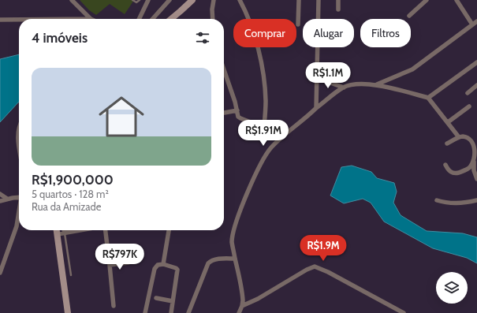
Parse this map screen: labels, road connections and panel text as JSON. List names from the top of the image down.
{
  "page": {
    "chip": ["Comprar", "Alugar", "Filtros"],
    "heading": "4 imóveis",
    "list": [
      {
        "name": "R$1,900,000",
        "note": "5 quartos · 128 m² · Rua da Amizade"
      }
    ],
    "price": [
      "R$1.1M",
      "R$1.91M",
      "R$1.9M",
      "R$797K"
    ]
  }
}
